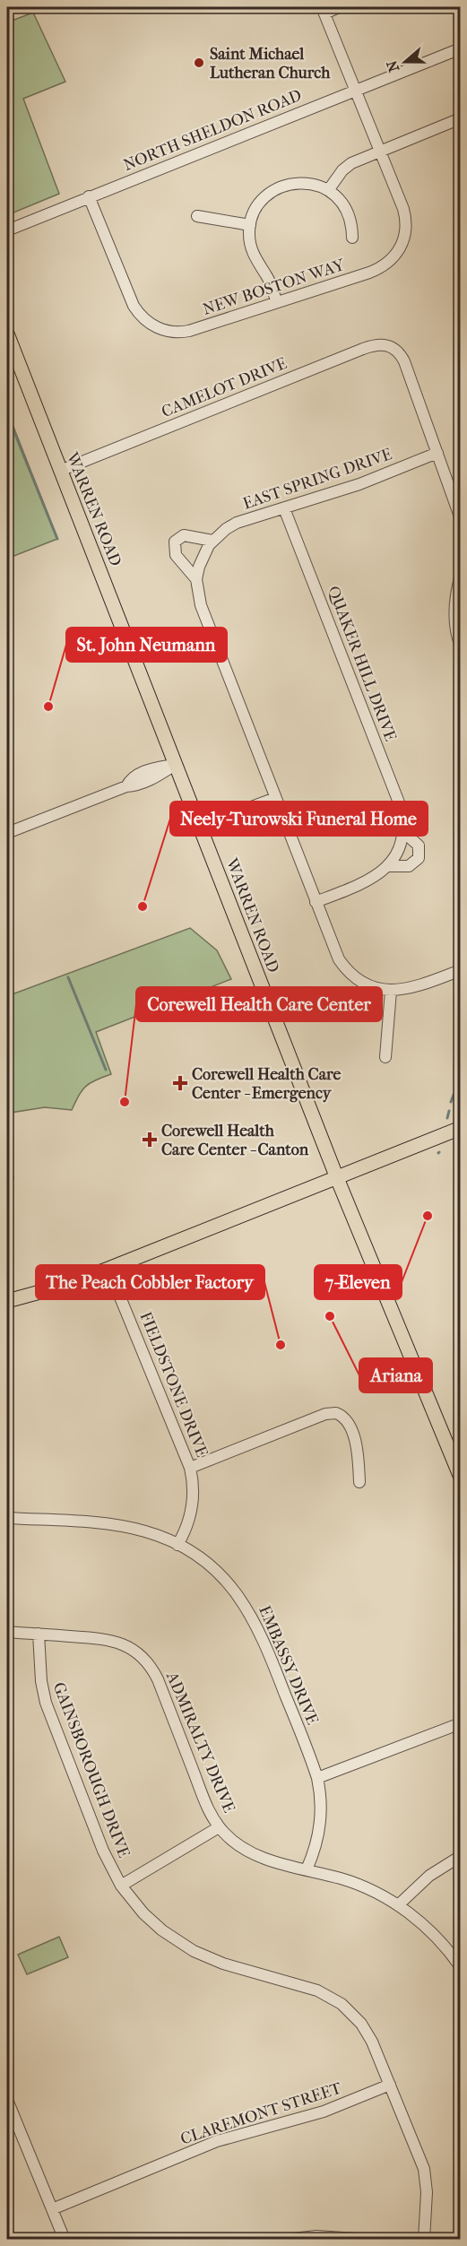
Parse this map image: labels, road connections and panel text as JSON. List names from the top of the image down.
{
  "streets": {
    "main road": ["WARREN ROAD"],
    "street": [
      "NORTH SHELDON ROAD",
      "NEW BOSTON WAY",
      "CAMELOT DRIVE",
      "EAST SPRING DRIVE",
      "QUAKER HILL DRIVE",
      "FIELDSTONE DRIVE",
      "EMBASSY DRIVE",
      "ADMIRALTY DRIVE",
      "GAINSBOROUGH DRIVE",
      "CLAREMONT STREET"
    ]
  },
  "crossings": [
    ["NORTH SHELDON ROAD", "NEW BOSTON WAY"],
    ["CAMELOT DRIVE", "EAST SPRING DRIVE"],
    ["CAMELOT DRIVE", "WARREN ROAD"],
    ["EAST SPRING DRIVE", "QUAKER HILL DRIVE"],
    ["FIELDSTONE DRIVE", "EMBASSY DRIVE"],
    ["EMBASSY DRIVE", "ADMIRALTY DRIVE"],
    ["ADMIRALTY DRIVE", "GAINSBOROUGH DRIVE"],
    ["GAINSBOROUGH DRIVE", "CLAREMONT STREET"]
  ],
  "places": {
    "other": [
      "Saint Michael Lutheran Church",
      "St. John Neumann",
      "Neely-Turowski Funeral Home",
      "Corewell Health Care Center",
      "7-Eleven",
      "Ariana",
      "The Peach Cobbler Factory"
    ],
    "health": ["Corewell Health Care Center - Emergency", "Corewell Health Care Center - Canton"]
  },
  "north": "left"
}
